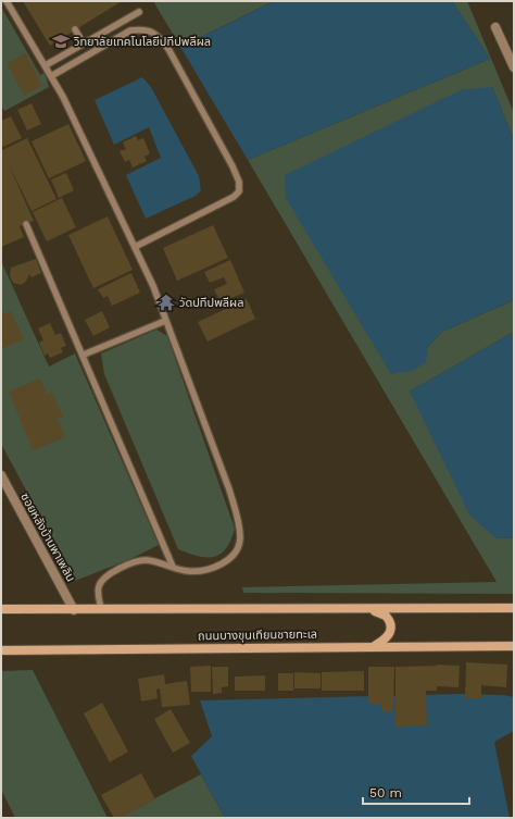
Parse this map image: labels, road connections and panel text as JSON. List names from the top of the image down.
{
  "streets": {
    "main road": ["ถนนบางขุนเทียนชายทะเล"],
    "street": ["ซอยหลังบ้านพาเพลิน"]
  },
  "crossings": [
    ["ซอยหลังบ้านพาเพลิน", "ถนนบางขุนเทียนชายทะเล"]
  ],
  "places": {
    "school or university": ["วิทยาลัยเทคโนโลยีปทีปพลีผล"],
    "temple": ["วัดปทีปพลีผล"]
  },
  "scale_bar": "50 m"
}
